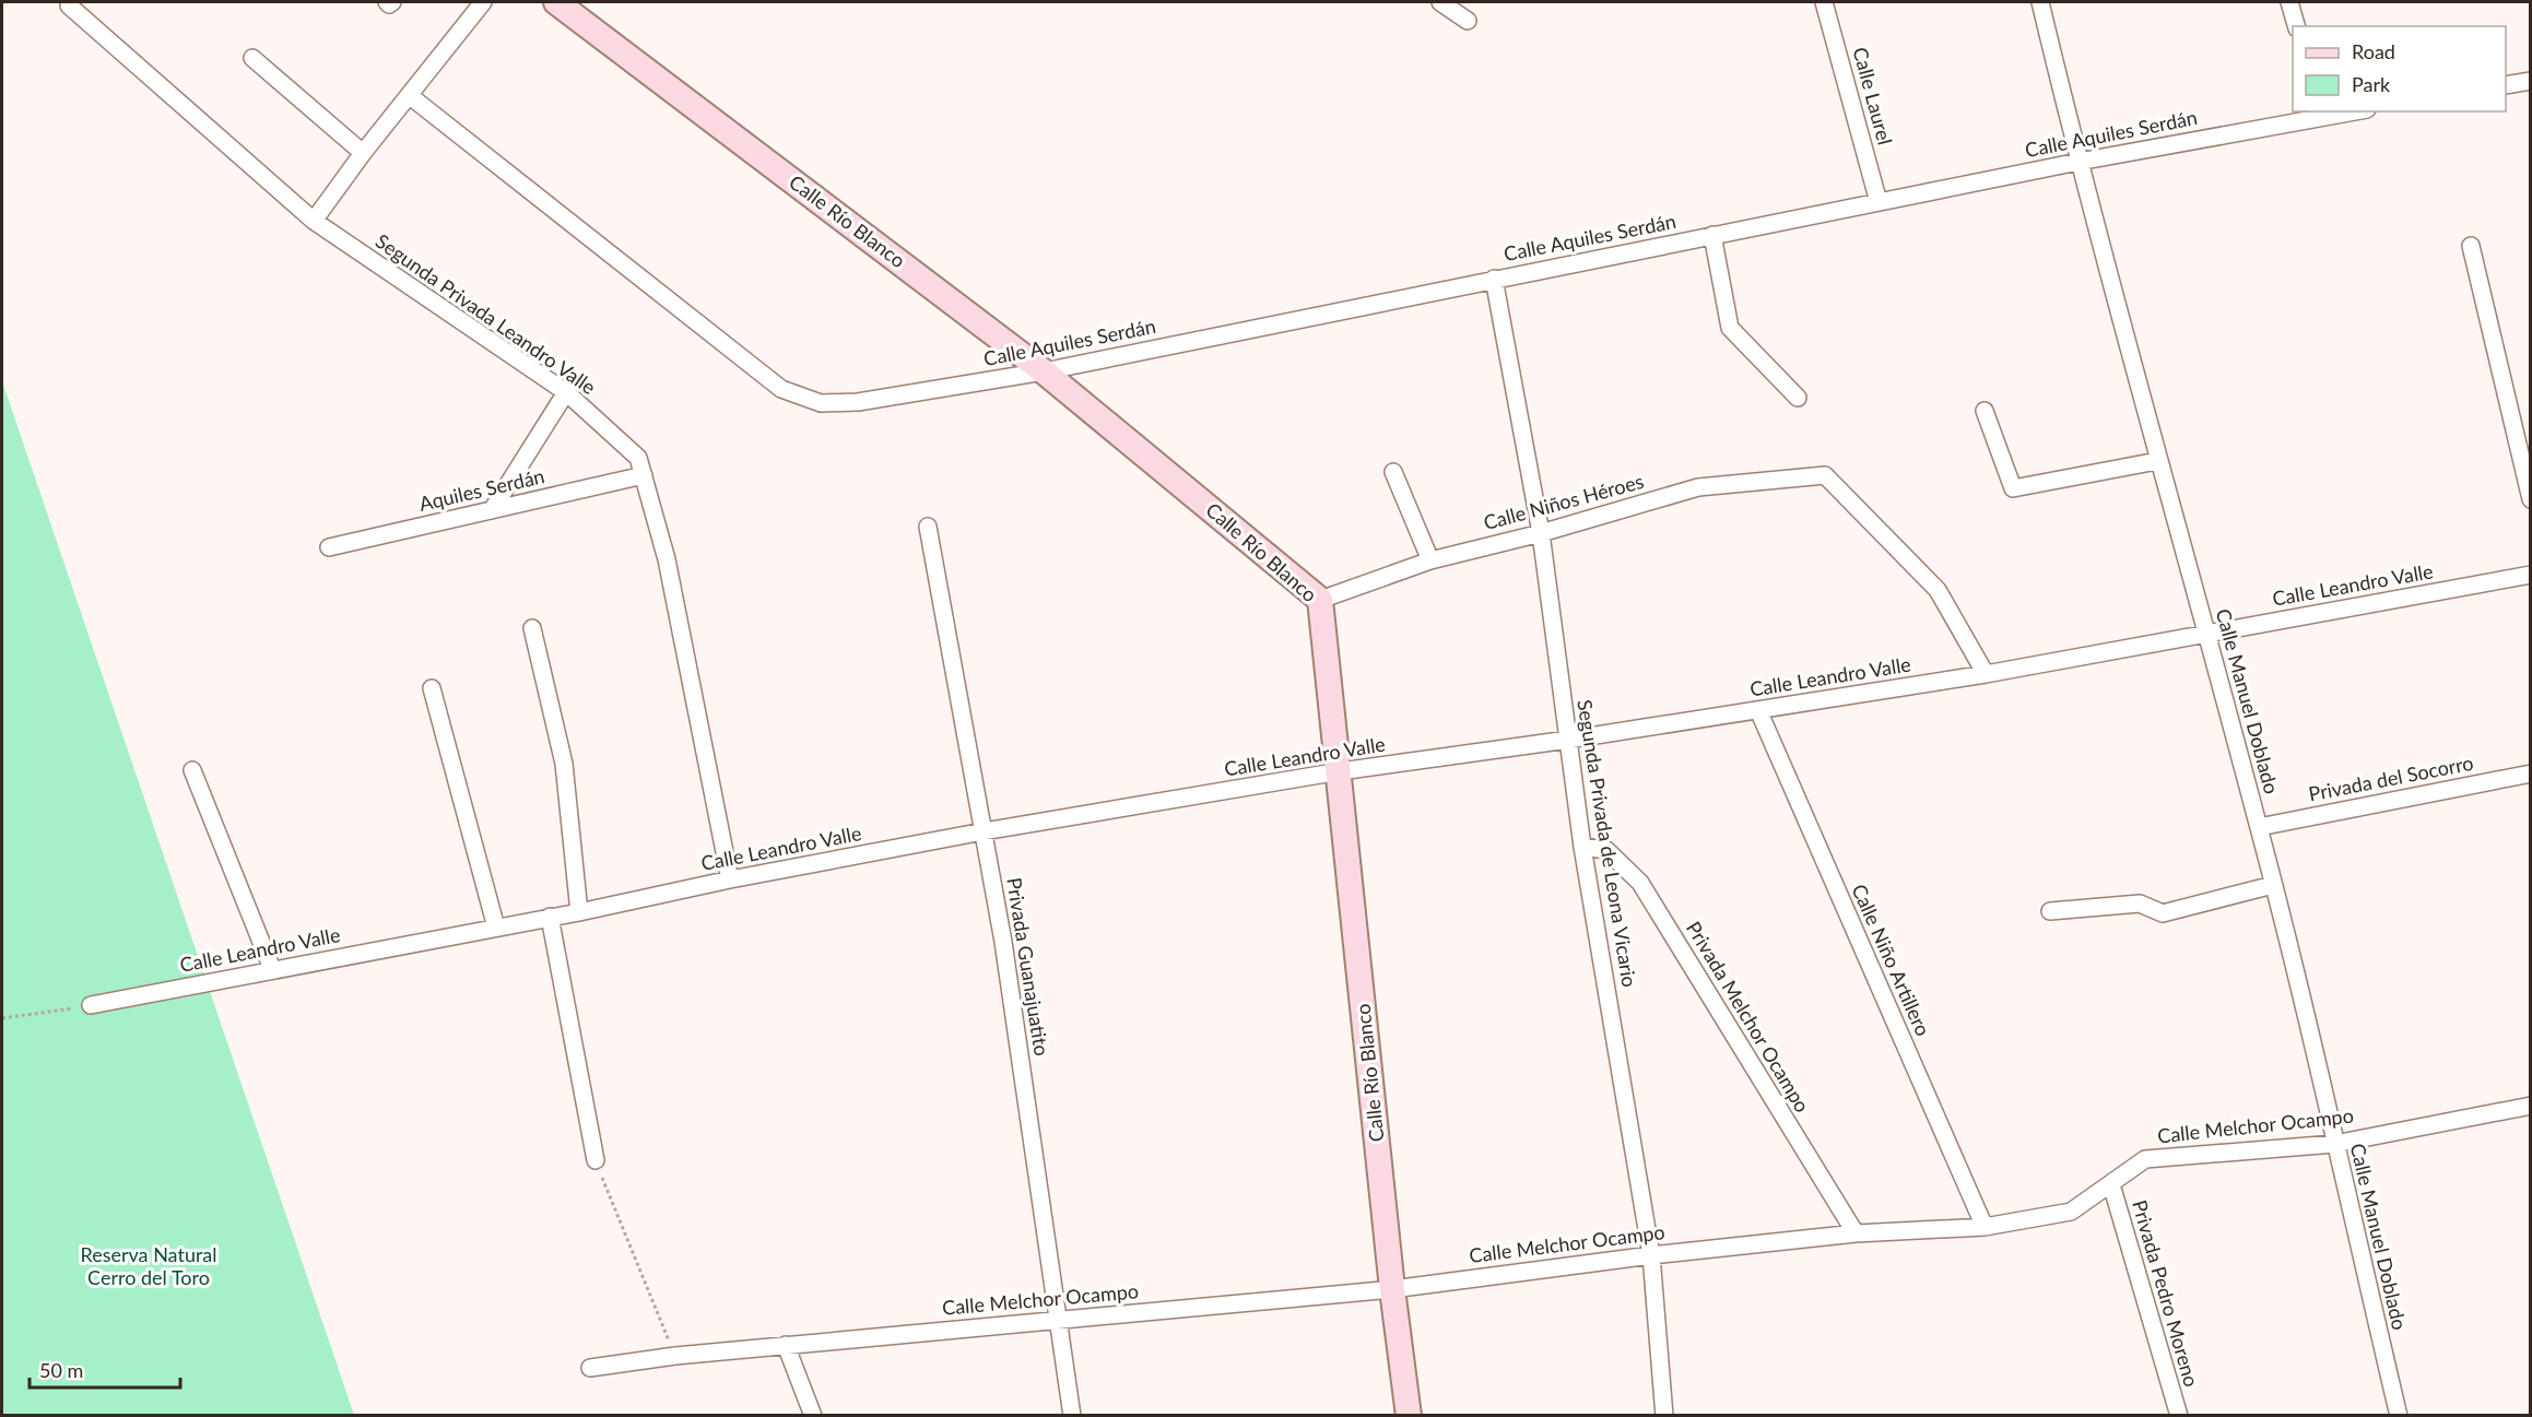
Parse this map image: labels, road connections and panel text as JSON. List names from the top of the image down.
{
  "streets": {
    "street": [
      "Calle Laurel",
      "Calle Aquiles Serdán",
      "Calle Río Blanco",
      "Segunda Privada Leandro Valle",
      "Aquiles Serdán",
      "Calle Niños Héroes",
      "Calle Leandro Valle",
      "Calle Manuel Doblado",
      "Privada del Socorro",
      "Segunda Privada de Leona Vicario",
      "Calle Niño Artillero",
      "Privada Guanajuatito",
      "Privada Melchor Ocampo",
      "Calle Melchor Ocampo",
      "Privada Pedro Moreno"
    ]
  },
  "crossings": [
    ["Calle Laurel", "Calle Aquiles Serdán"],
    ["Calle Aquiles Serdán", "Calle Río Blanco"],
    ["Calle Aquiles Serdán", "Calle Manuel Doblado"],
    ["Calle Aquiles Serdán", "Segunda Privada de Leona Vicario"],
    ["Calle Río Blanco", "Calle Niños Héroes"],
    ["Calle Río Blanco", "Calle Leandro Valle"],
    ["Calle Río Blanco", "Calle Melchor Ocampo"],
    ["Segunda Privada Leandro Valle", "Aquiles Serdán"],
    ["Segunda Privada Leandro Valle", "Calle Leandro Valle"],
    ["Calle Niños Héroes", "Calle Leandro Valle"],
    ["Calle Niños Héroes", "Segunda Privada de Leona Vicario"],
    ["Calle Leandro Valle", "Calle Manuel Doblado"],
    ["Calle Leandro Valle", "Segunda Privada de Leona Vicario"],
    ["Calle Leandro Valle", "Calle Niño Artillero"],
    ["Calle Leandro Valle", "Privada Guanajuatito"],
    ["Calle Manuel Doblado", "Privada del Socorro"],
    ["Calle Manuel Doblado", "Calle Melchor Ocampo"],
    ["Segunda Privada de Leona Vicario", "Privada Melchor Ocampo"],
    ["Segunda Privada de Leona Vicario", "Calle Melchor Ocampo"],
    ["Calle Niño Artillero", "Calle Melchor Ocampo"],
    ["Privada Guanajuatito", "Calle Melchor Ocampo"],
    ["Privada Melchor Ocampo", "Calle Melchor Ocampo"],
    ["Calle Melchor Ocampo", "Privada Pedro Moreno"]
  ],
  "parks": ["Reserva Natural Cerro del Toro"],
  "legend": ["Road", "Park"],
  "scale_bar": "50 m"
}
